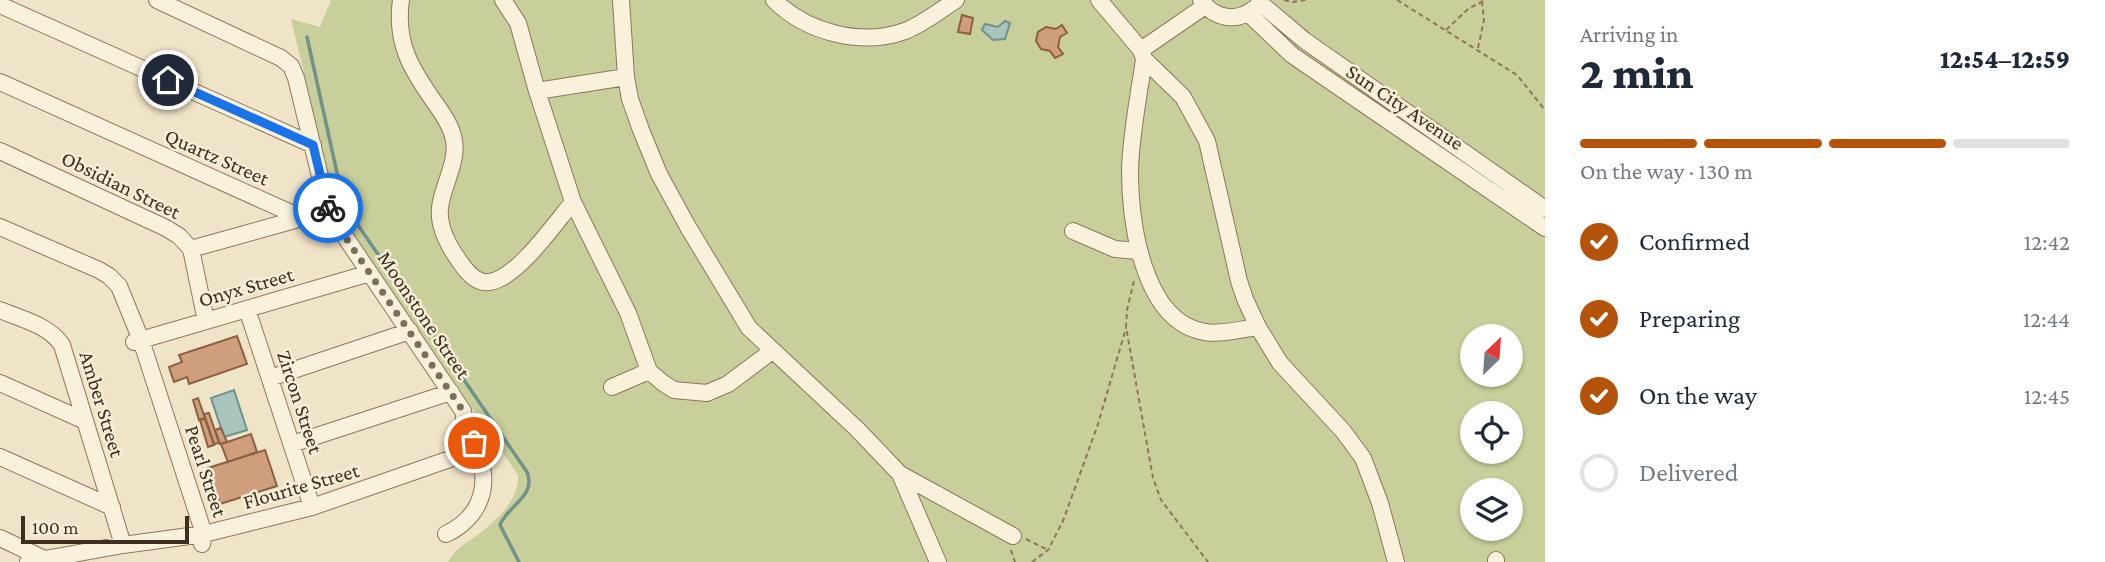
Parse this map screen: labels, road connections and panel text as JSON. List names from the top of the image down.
{
  "streets": {
    "street": [
      "Sun City Avenue",
      "Quartz Street",
      "Obsidian Street",
      "Onyx Street",
      "Moonstone Street",
      "Zircon Street",
      "Amber Street",
      "Pearl Street",
      "Flourite Street"
    ]
  },
  "crossings": [
    ["Obsidian Street", "Onyx Street"],
    ["Onyx Street", "Moonstone Street"],
    ["Onyx Street", "Zircon Street"],
    ["Onyx Street", "Pearl Street"],
    ["Moonstone Street", "Flourite Street"],
    ["Zircon Street", "Flourite Street"],
    ["Amber Street", "Flourite Street"],
    ["Pearl Street", "Flourite Street"]
  ],
  "scale_bar": "100 m",
  "north": "top right",
  "page": {
    "heading": ["2 min", "Arriving in", "12:54–12:59"],
    "bar": "On the way · 130 m",
    "list": [
      ["Confirmed", "12:42"],
      ["Preparing", "12:44"],
      ["On the way", "12:45"],
      "Delivered"
    ],
    "scale": "100 m"
  }
}
